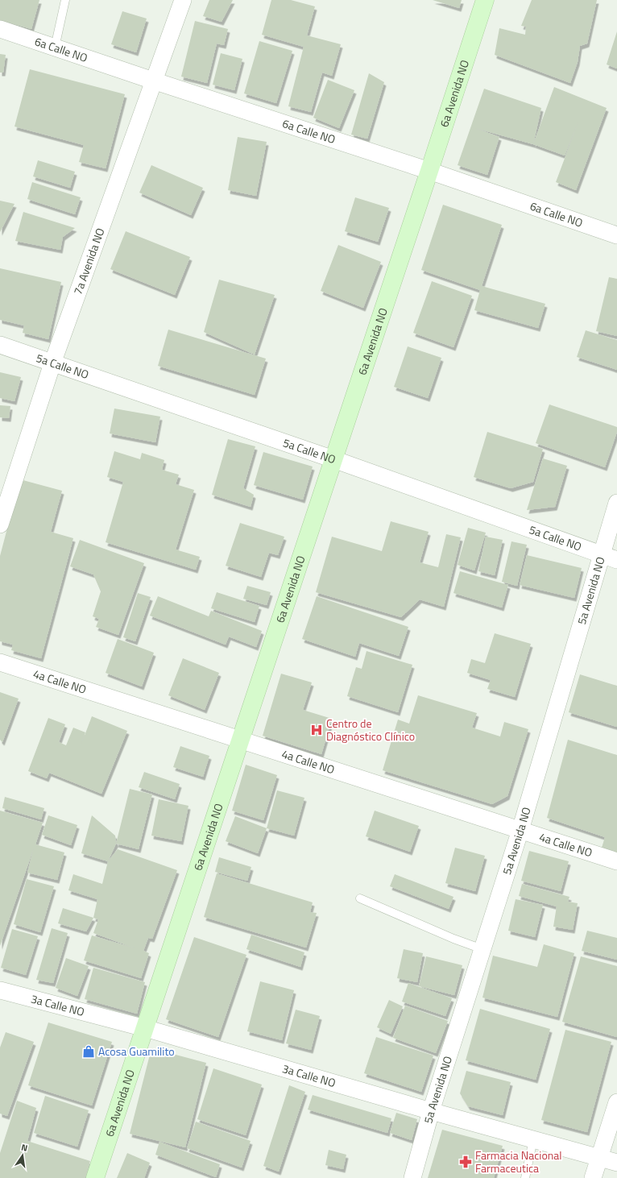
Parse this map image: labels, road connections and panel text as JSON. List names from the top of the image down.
{
  "streets": {
    "street": [
      "6a Calle NO",
      "6a Avenida NO",
      "7a Avenida NO",
      "5a Calle NO",
      "5a Avenida NO",
      "4a Calle NO",
      "3a Calle NO"
    ]
  },
  "crossings": [
    ["6a Calle NO", "6a Avenida NO"],
    ["6a Calle NO", "7a Avenida NO"],
    ["6a Avenida NO", "5a Calle NO"],
    ["6a Avenida NO", "4a Calle NO"],
    ["6a Avenida NO", "3a Calle NO"],
    ["7a Avenida NO", "5a Calle NO"],
    ["5a Calle NO", "5a Avenida NO"],
    ["5a Avenida NO", "4a Calle NO"],
    ["5a Avenida NO", "3a Calle NO"]
  ],
  "places": {
    "hospital": ["Centro de Diagnóstico Clínico"],
    "shop": ["Acosa Guamilito"],
    "pharmacy": ["Farmacia Nacional Farmaceutica"]
  },
  "north": "top"
}
